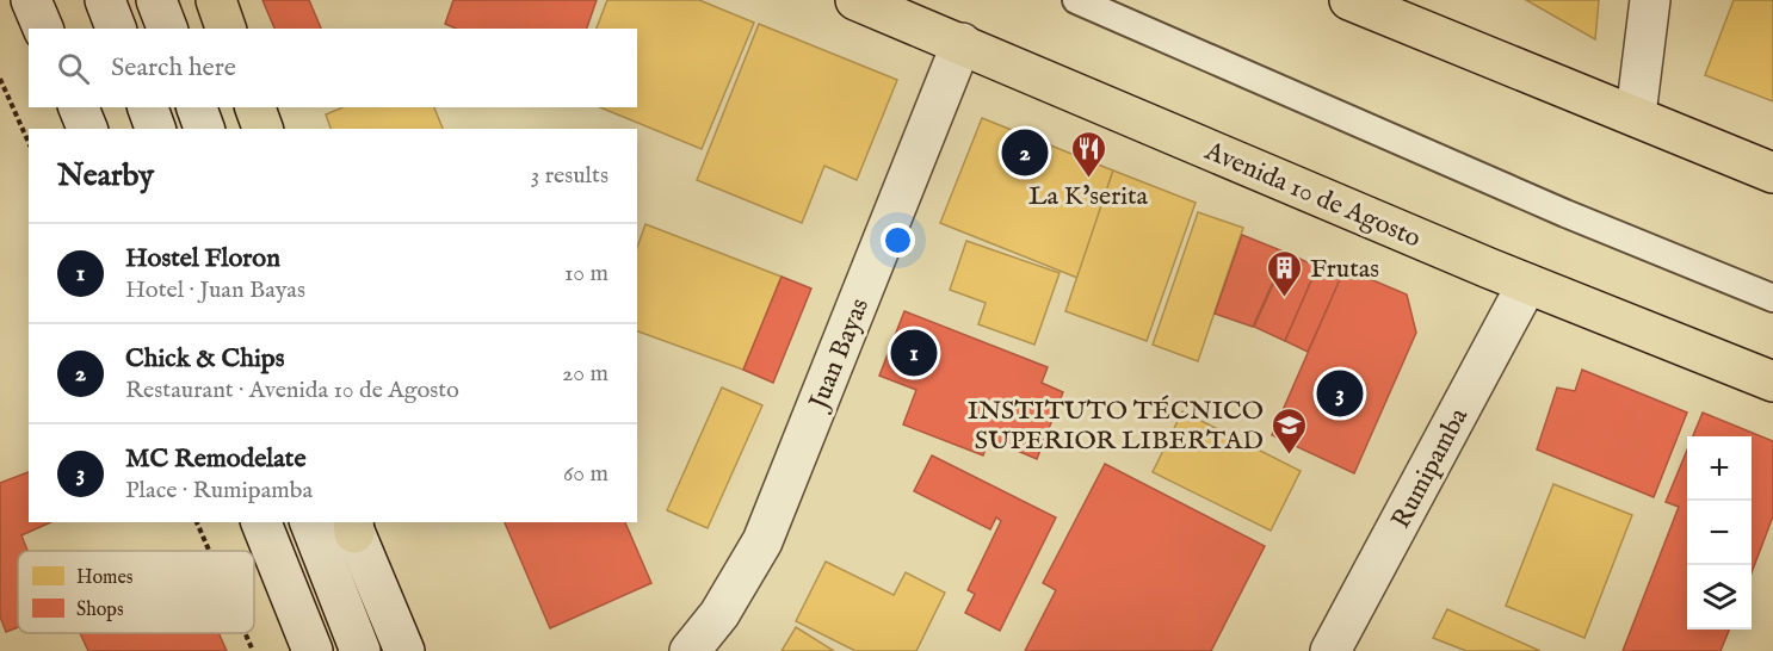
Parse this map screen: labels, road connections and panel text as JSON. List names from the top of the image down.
{
  "streets": {
    "main road": ["Avenida 10 de Agosto"],
    "street": ["Juan Bayas", "Rumipamba"]
  },
  "crossings": [
    ["Avenida 10 de Agosto", "Juan Bayas"],
    ["Avenida 10 de Agosto", "Rumipamba"]
  ],
  "places": {
    "restaurant": ["La K'serita"],
    "building": ["Frutas"],
    "school or university": ["INSTITUTO TÉCNICO SUPERIOR LIBERTAD"]
  },
  "legend": ["Homes", "Shops"],
  "page": {
    "search": "Search here",
    "pins": ["2", "1", "3"],
    "heading": ["Nearby", "3 results"],
    "list": [
      {
        "mark": "1",
        "name": "Hostel Floron",
        "note": "Hotel · Juan Bayas",
        "value": "10 m"
      },
      {
        "mark": "2",
        "name": "Chick & Chips",
        "note": "Restaurant · Avenida 10 de Agosto",
        "value": "20 m"
      },
      {
        "mark": "3",
        "name": "MC Remodelate",
        "note": "Place · Rumipamba",
        "value": "60 m"
      }
    ],
    "map_buttons": ["+", "−"]
  }
}
